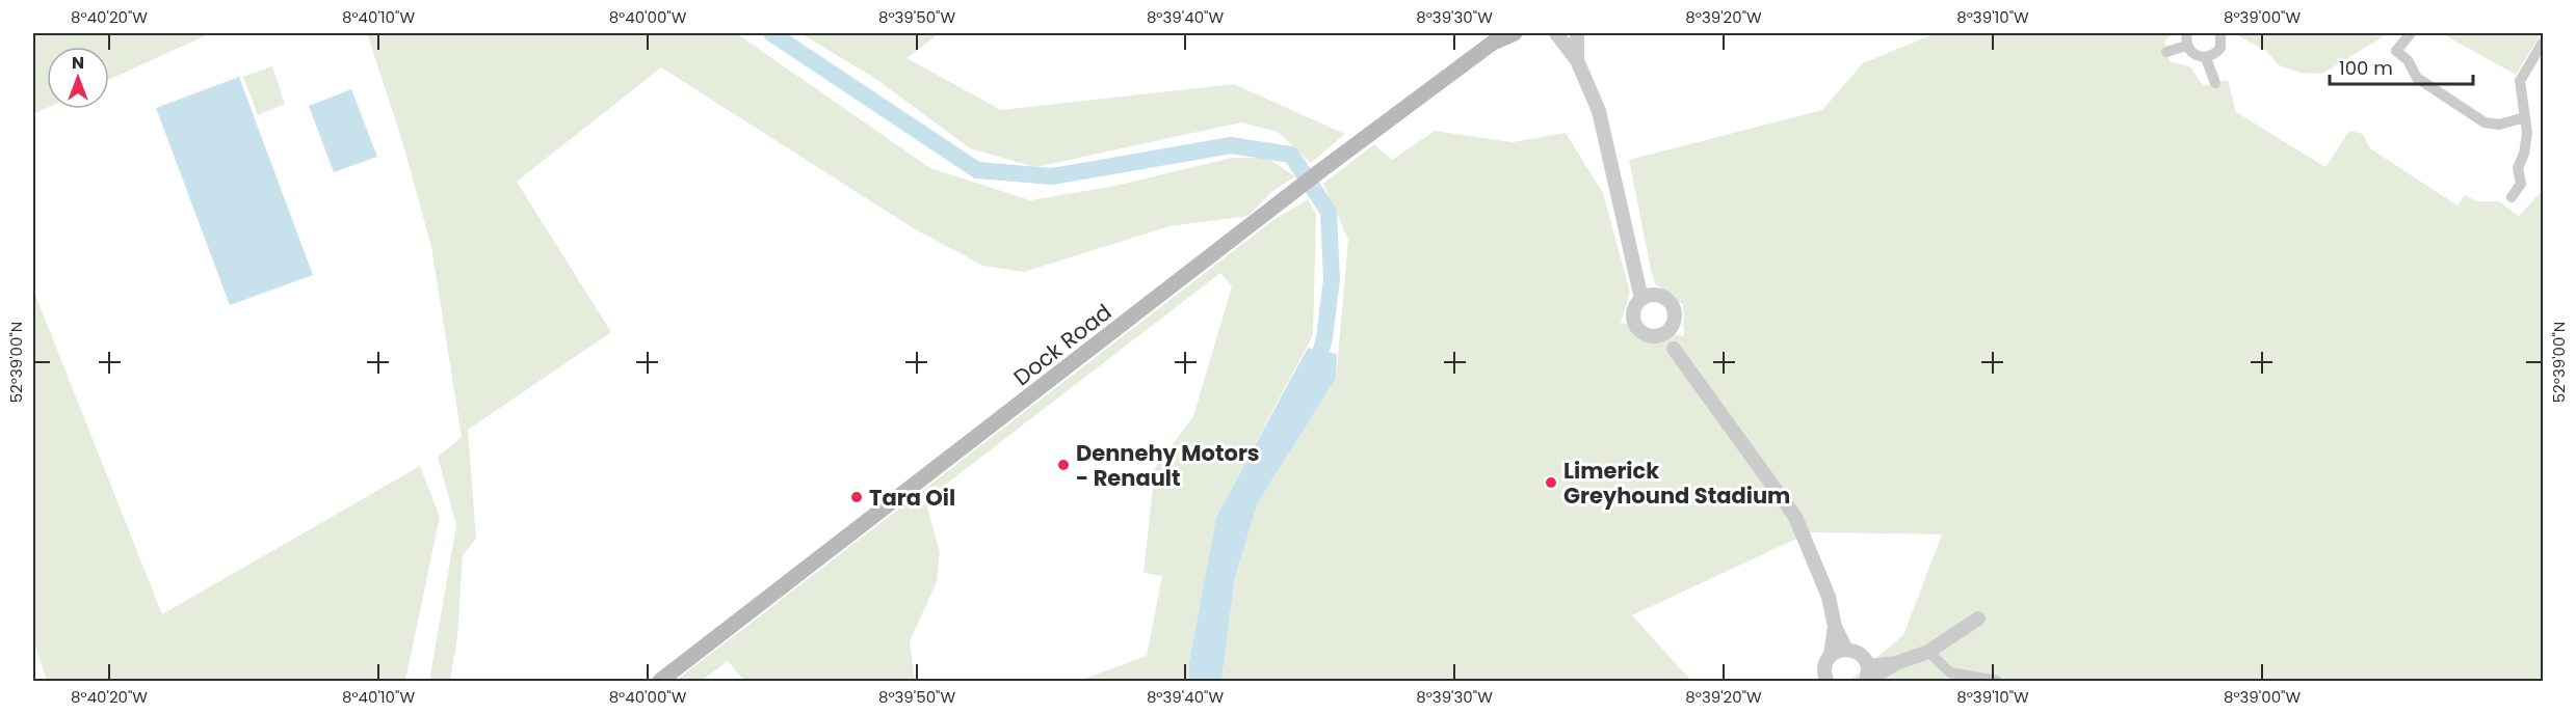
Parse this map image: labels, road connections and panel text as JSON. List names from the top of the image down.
{
  "streets": {
    "main road": ["Dock Road"]
  },
  "places": ["Dennehy Motors - Renault", "Limerick Greyhound Stadium", "Tara Oil"],
  "scale_bar": "100 m",
  "north": "top",
  "coordinates": [
    "8°40'20\"W",
    "8°40'10\"W",
    "8°40'00\"W",
    "8°39'50\"W",
    "8°39'40\"W",
    "8°39'30\"W",
    "8°39'20\"W",
    "8°39'10\"W",
    "8°39'00\"W",
    "52°39'00\"N"
  ]
}
